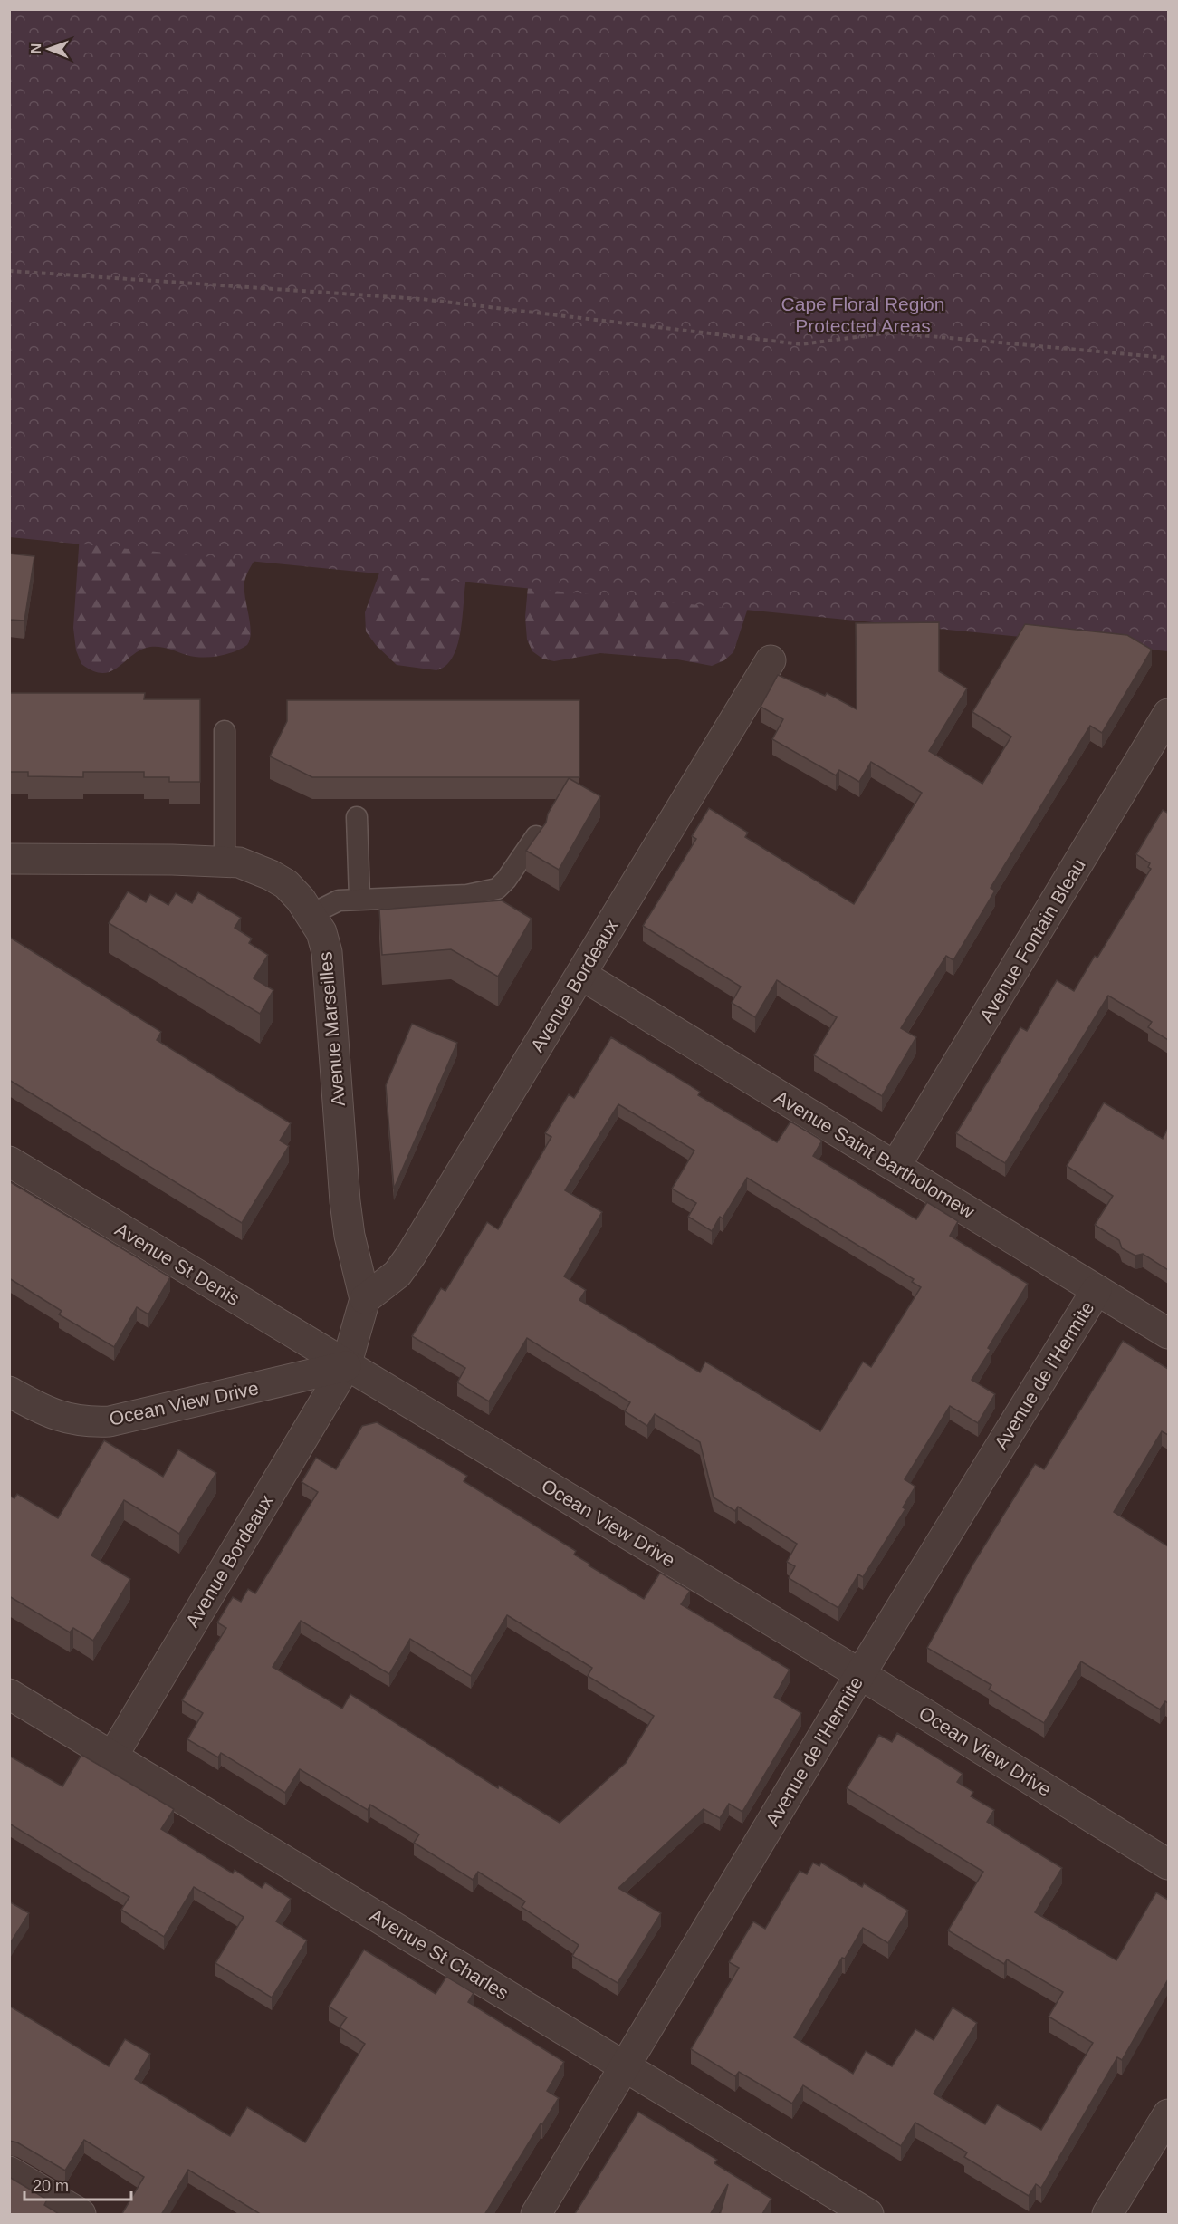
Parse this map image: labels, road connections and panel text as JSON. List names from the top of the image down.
{
  "streets": {
    "street": [
      "Avenue Fontain Bleau",
      "Avenue Bordeaux",
      "Avenue Marseilles",
      "Avenue Saint Bartholomew",
      "Avenue St Denis",
      "Avenue de l'Hermite",
      "Ocean View Drive",
      "Avenue St Charles"
    ]
  },
  "crossings": [
    ["Avenue Fontain Bleau", "Avenue Saint Bartholomew"],
    ["Avenue Bordeaux", "Avenue Marseilles"],
    ["Avenue Bordeaux", "Avenue Saint Bartholomew"],
    ["Avenue Bordeaux", "Avenue St Denis"],
    ["Avenue Bordeaux", "Ocean View Drive"],
    ["Avenue Bordeaux", "Avenue St Charles"],
    ["Avenue Marseilles", "Avenue St Denis"],
    ["Avenue Marseilles", "Ocean View Drive"],
    ["Avenue Saint Bartholomew", "Avenue de l'Hermite"],
    ["Avenue St Denis", "Ocean View Drive"],
    ["Avenue de l'Hermite", "Ocean View Drive"],
    ["Avenue de l'Hermite", "Avenue St Charles"]
  ],
  "parks": ["Cape Floral Region Protected Areas"],
  "scale_bar": "20 m",
  "north": "left"
}
